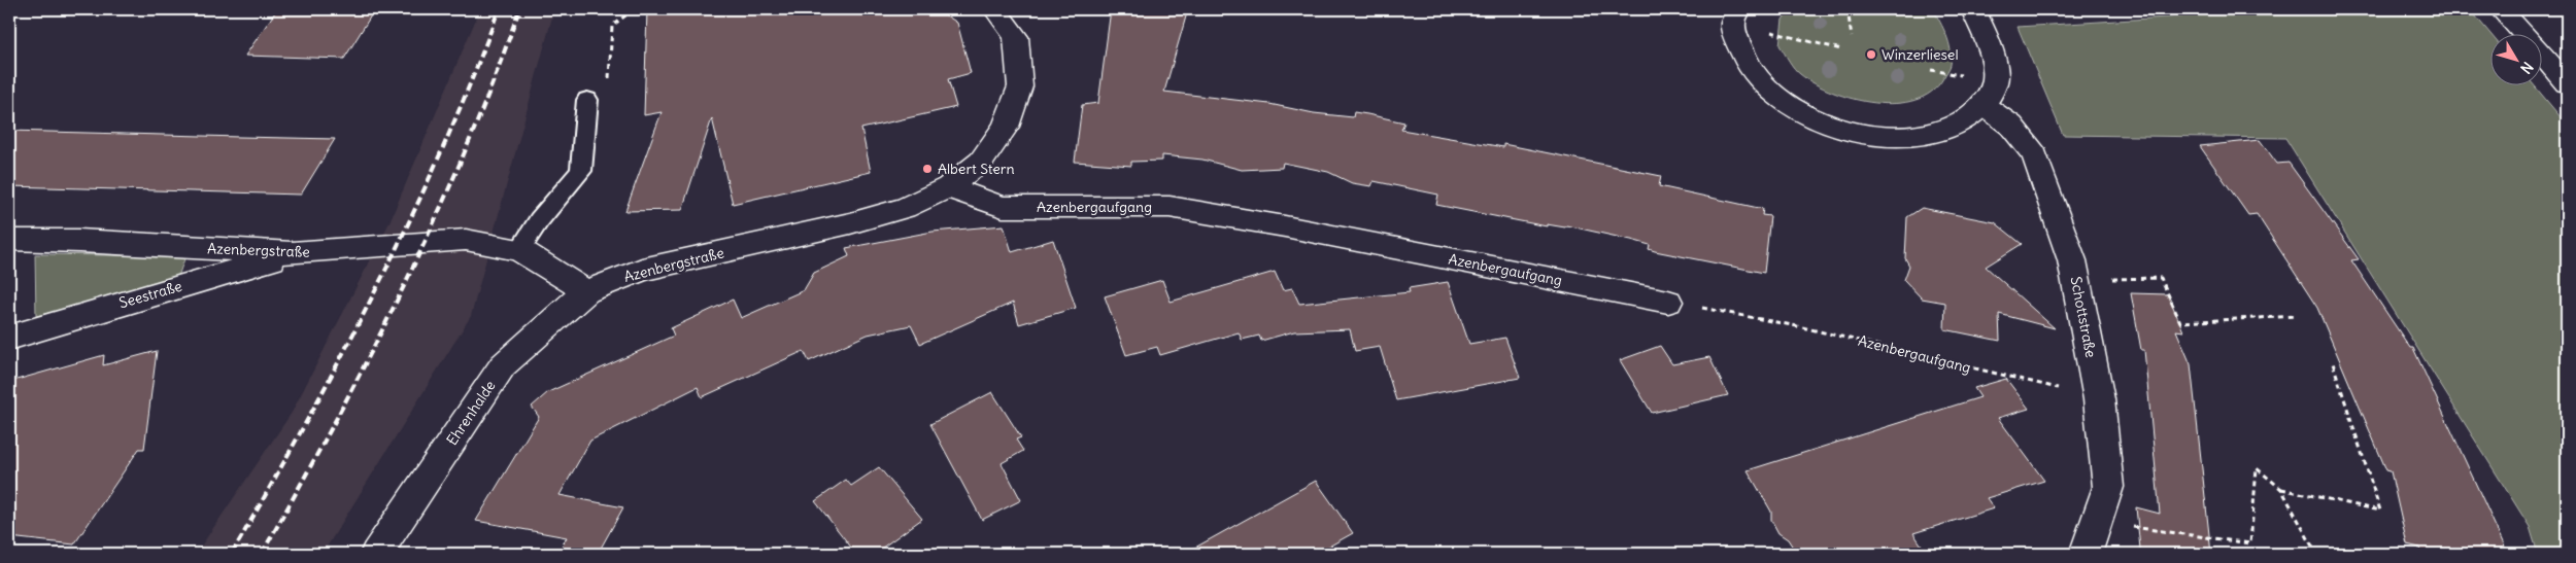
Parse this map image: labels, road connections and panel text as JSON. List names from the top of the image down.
{
  "streets": {
    "street": [
      "Azenbergaufgang",
      "Azenbergstraße",
      "Seestraße",
      "Schottstraße",
      "Ehrenhalde"
    ]
  },
  "crossings": [
    ["Azenbergaufgang", "Azenbergstraße"],
    ["Azenbergstraße", "Seestraße"],
    ["Azenbergstraße", "Ehrenhalde"]
  ],
  "places": ["Winzerliesel", "Albert Stern"],
  "north": "bottom right"
}
